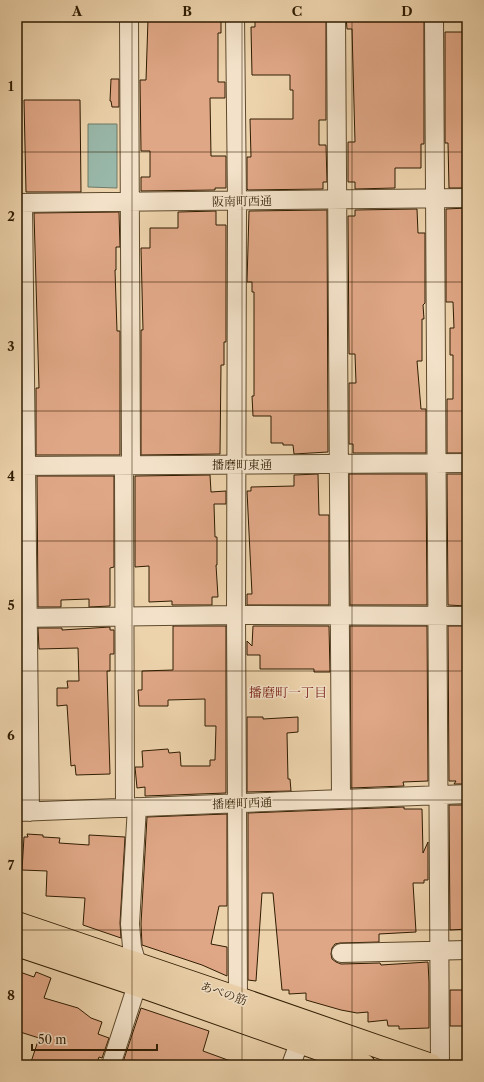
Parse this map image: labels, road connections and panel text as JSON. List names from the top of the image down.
{
  "streets": {
    "main road": ["あべの筋"],
    "street": ["阪南町西通", "播磨町東通", "播磨町西通"]
  },
  "districts": ["播磨町一丁目"],
  "scale_bar": "50 m",
  "grid": {
    "columns": [
      "A",
      "B",
      "C",
      "D"
    ],
    "rows": [
      "1",
      "2",
      "3",
      "4",
      "5",
      "6",
      "7",
      "8"
    ]
  }
}
